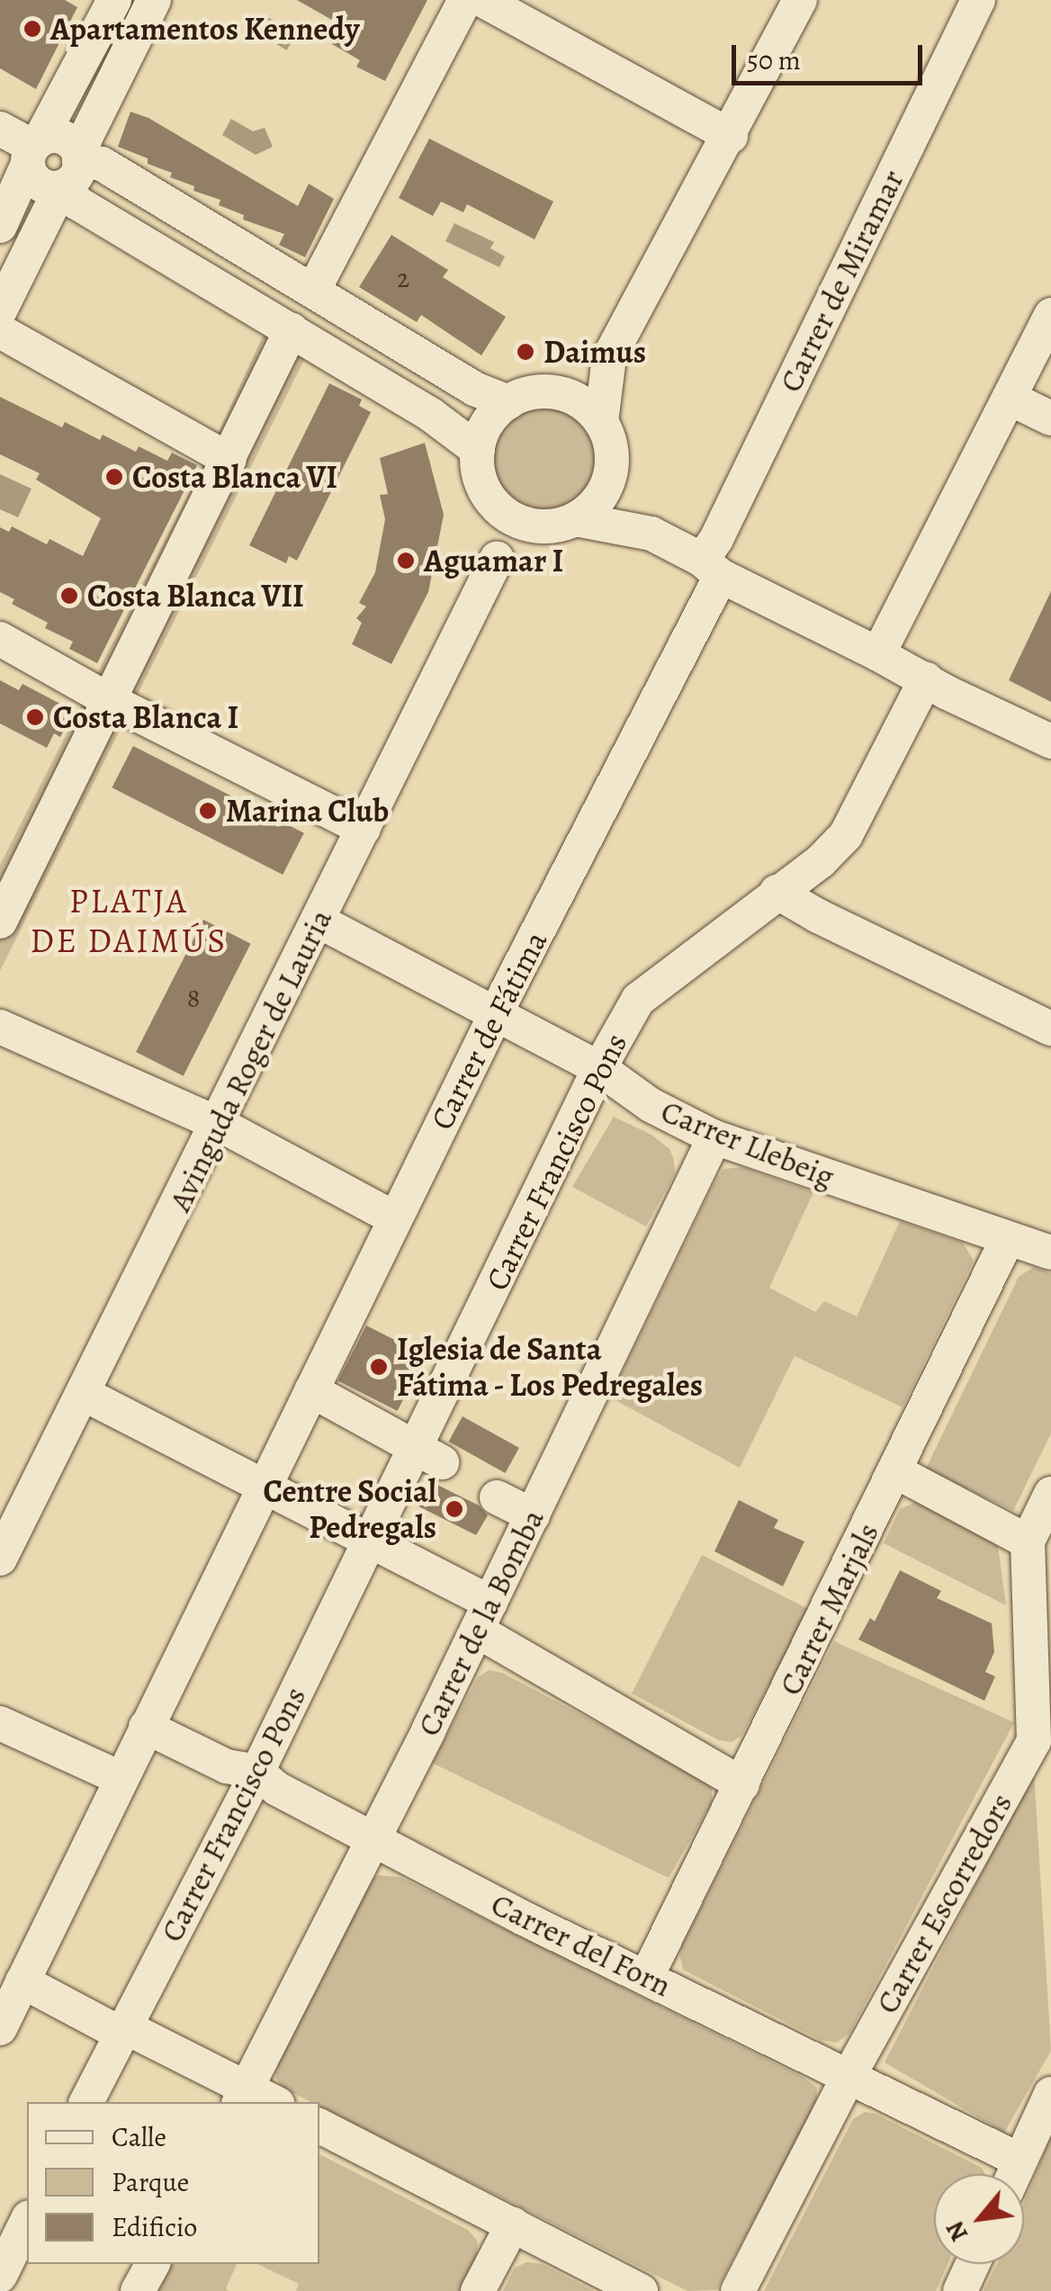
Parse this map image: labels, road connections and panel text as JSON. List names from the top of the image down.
{
  "streets": {
    "street": [
      "Carrer de Miramar",
      "Carrer de Fátima",
      "Avinguda Roger de Lauria",
      "Carrer Llebeig",
      "Carrer Francisco Pons",
      "Carrer Marjals",
      "Carrer de la Bomba",
      "Carrer Escorredors",
      "Carrer del Forn"
    ]
  },
  "crossings": [
    ["Carrer de Miramar", "Carrer de Fátima"],
    ["Carrer de Fátima", "Carrer Llebeig"],
    ["Carrer de Fátima", "Carrer del Forn"],
    ["Avinguda Roger de Lauria", "Carrer Llebeig"],
    ["Carrer Llebeig", "Carrer Francisco Pons"],
    ["Carrer Llebeig", "Carrer Marjals"],
    ["Carrer Llebeig", "Carrer de la Bomba"],
    ["Carrer Francisco Pons", "Carrer del Forn"],
    ["Carrer Marjals", "Carrer del Forn"],
    ["Carrer de la Bomba", "Carrer del Forn"],
    ["Carrer Escorredors", "Carrer del Forn"]
  ],
  "districts": ["PLATJA DE DAIMÚS"],
  "places": [
    "Apartamentos Kennedy",
    "Daimus",
    "Costa Blanca VI",
    "Aguamar I",
    "Costa Blanca VII",
    "Costa Blanca I",
    "Marina Club",
    "Iglesia de Santa Fátima - Los Pedregales",
    "Centre Social Pedregals"
  ],
  "house_numbers": ["2", "8"],
  "legend": ["Calle", "Parque", "Edificio"],
  "scale_bar": "50 m",
  "north": "bottom left"
}
